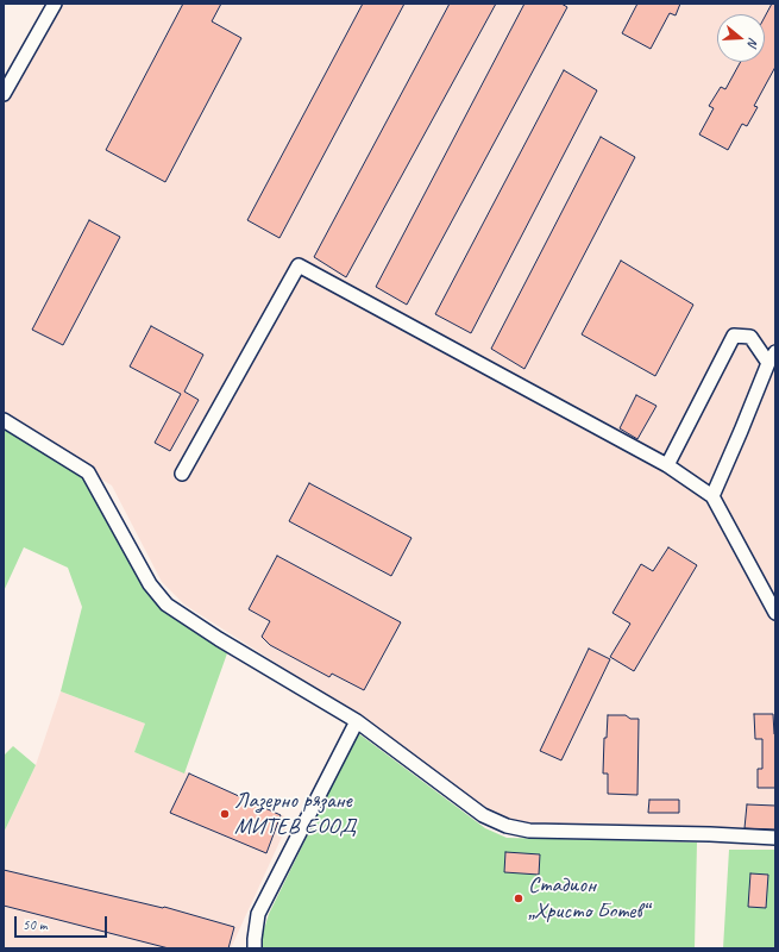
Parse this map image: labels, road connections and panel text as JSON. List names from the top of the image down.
{
  "places": ["Лазерно рязане МИТЕВ ЕООД", "Стадион „Христо Ботев“"],
  "scale_bar": "50 m",
  "north": "right"
}
